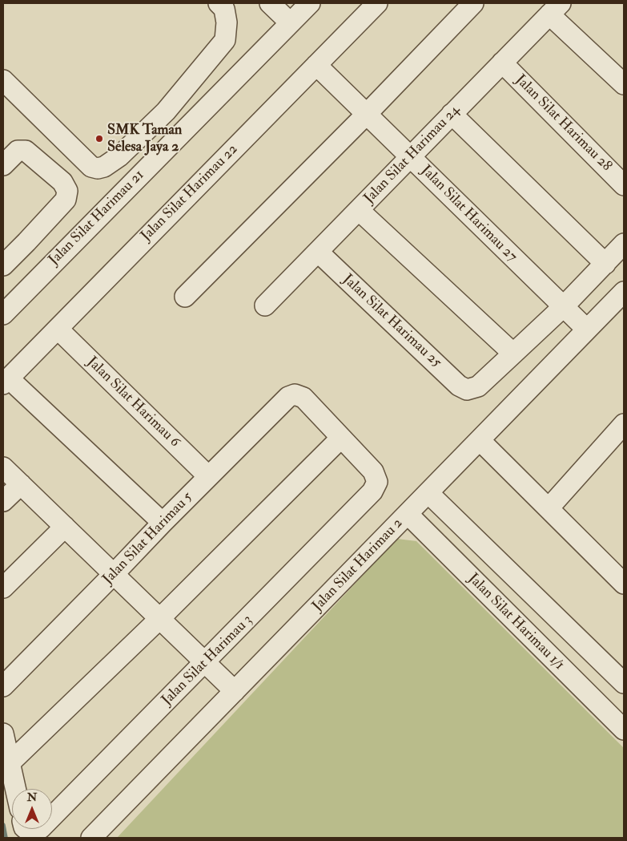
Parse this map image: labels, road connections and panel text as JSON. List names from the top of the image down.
{
  "streets": {
    "street": [
      "Jalan Silat Harimau 28",
      "Jalan Silat Harimau 24",
      "Jalan Silat Harimau 22",
      "Jalan Silat Harimau 27",
      "Jalan Silat Harimau 21",
      "Jalan Silat Harimau 25",
      "Jalan Silat Harimau 6",
      "Jalan Silat Harimau 5",
      "Jalan Silat Harimau 2",
      "Jalan Silat Harimau 1/1",
      "Jalan Silat Harimau 3"
    ]
  },
  "crossings": [
    ["Jalan Silat Harimau 28", "Jalan Silat Harimau 24"],
    ["Jalan Silat Harimau 24", "Jalan Silat Harimau 27"],
    ["Jalan Silat Harimau 24", "Jalan Silat Harimau 25"],
    ["Jalan Silat Harimau 22", "Jalan Silat Harimau 27"],
    ["Jalan Silat Harimau 22", "Jalan Silat Harimau 6"],
    ["Jalan Silat Harimau 27", "Jalan Silat Harimau 2"],
    ["Jalan Silat Harimau 6", "Jalan Silat Harimau 5"],
    ["Jalan Silat Harimau 5", "Jalan Silat Harimau 3"],
    ["Jalan Silat Harimau 2", "Jalan Silat Harimau 1/1"]
  ],
  "places": ["SMK Taman Selesa Jaya 2"],
  "north": "top"
}
